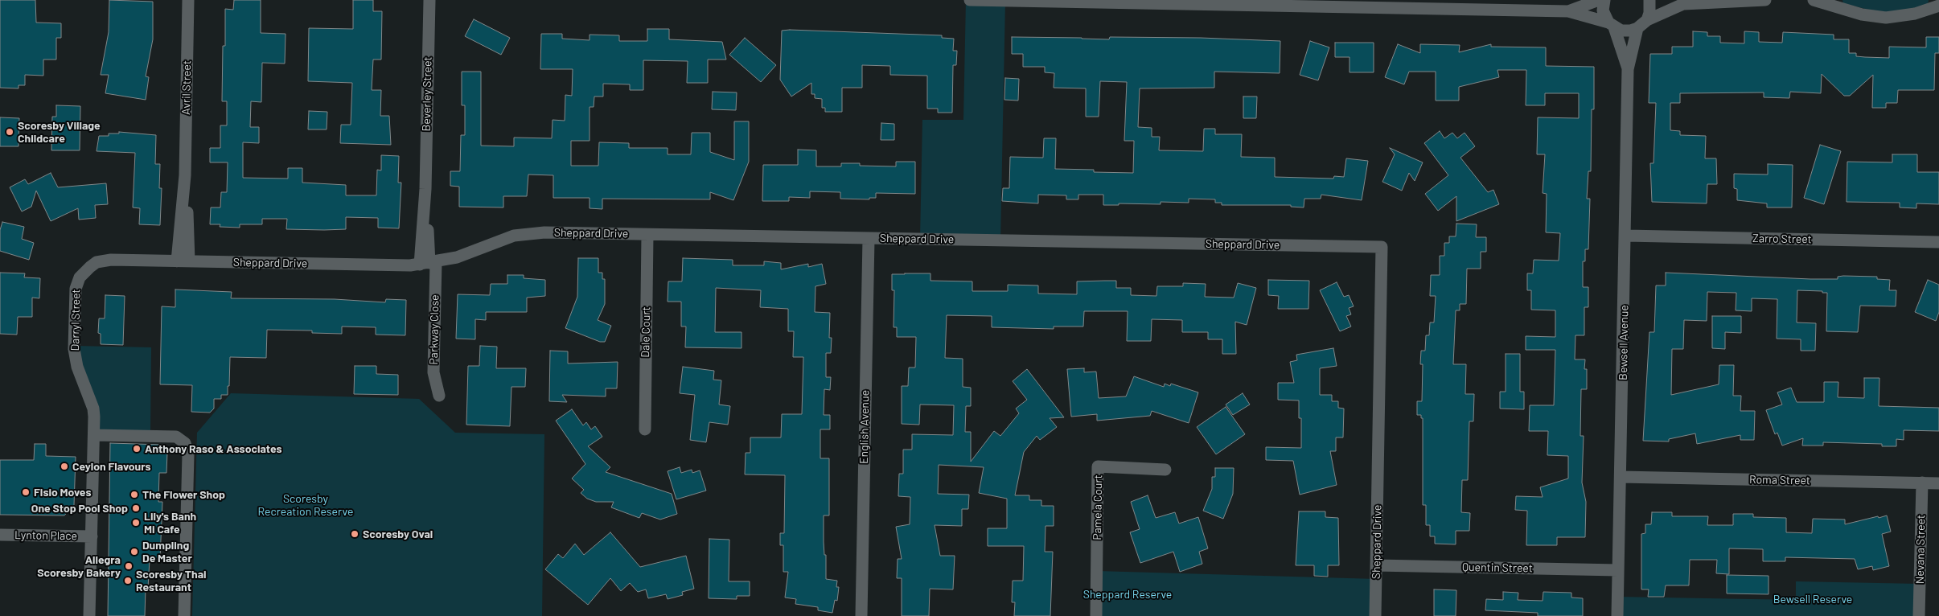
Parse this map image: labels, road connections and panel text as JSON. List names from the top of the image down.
{
  "streets": {
    "street": [
      "Avril Street",
      "Beverley Street",
      "Sheppard Drive",
      "Zarro Street",
      "Darryl Street",
      "Parkway Close",
      "Dale Court",
      "Bewsell Avenue",
      "English Avenue",
      "Roma Street",
      "Pamela Court",
      "Lynton Place",
      "Nevana Street",
      "Quentin Street"
    ]
  },
  "crossings": [
    ["Avril Street", "Sheppard Drive"],
    ["Beverley Street", "Sheppard Drive"],
    ["Beverley Street", "Parkway Close"],
    ["Sheppard Drive", "Darryl Street"],
    ["Sheppard Drive", "Parkway Close"],
    ["Sheppard Drive", "Dale Court"],
    ["Sheppard Drive", "English Avenue"],
    ["Sheppard Drive", "Quentin Street"],
    ["Zarro Street", "Bewsell Avenue"],
    ["Darryl Street", "Lynton Place"],
    ["Bewsell Avenue", "Roma Street"],
    ["Bewsell Avenue", "Quentin Street"],
    ["Roma Street", "Nevana Street"]
  ],
  "parks": ["Scoresby Recreation Reserve", "Sheppard Reserve", "Bewsell Reserve"],
  "places": [
    "Scoresby Village Childcare",
    "Anthony Raso & Associates",
    "Ceylon Flavours",
    "Fisio Moves",
    "The Flower Shop",
    "One Stop Pool Shop",
    "Lily's Banh Mi Cafe",
    "Scoresby Oval",
    "Dumpling De Master",
    "Allegra Scoresby Bakery",
    "Scoresby Thai Restaurant"
  ]
}
